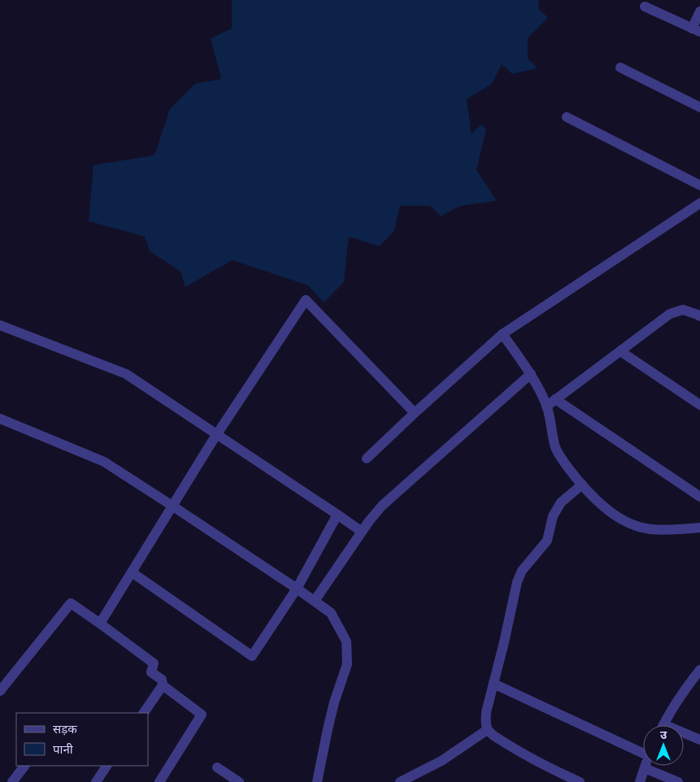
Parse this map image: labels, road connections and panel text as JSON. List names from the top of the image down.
{
  "legend": ["सड़क", "पानी"],
  "north": "top"
}
